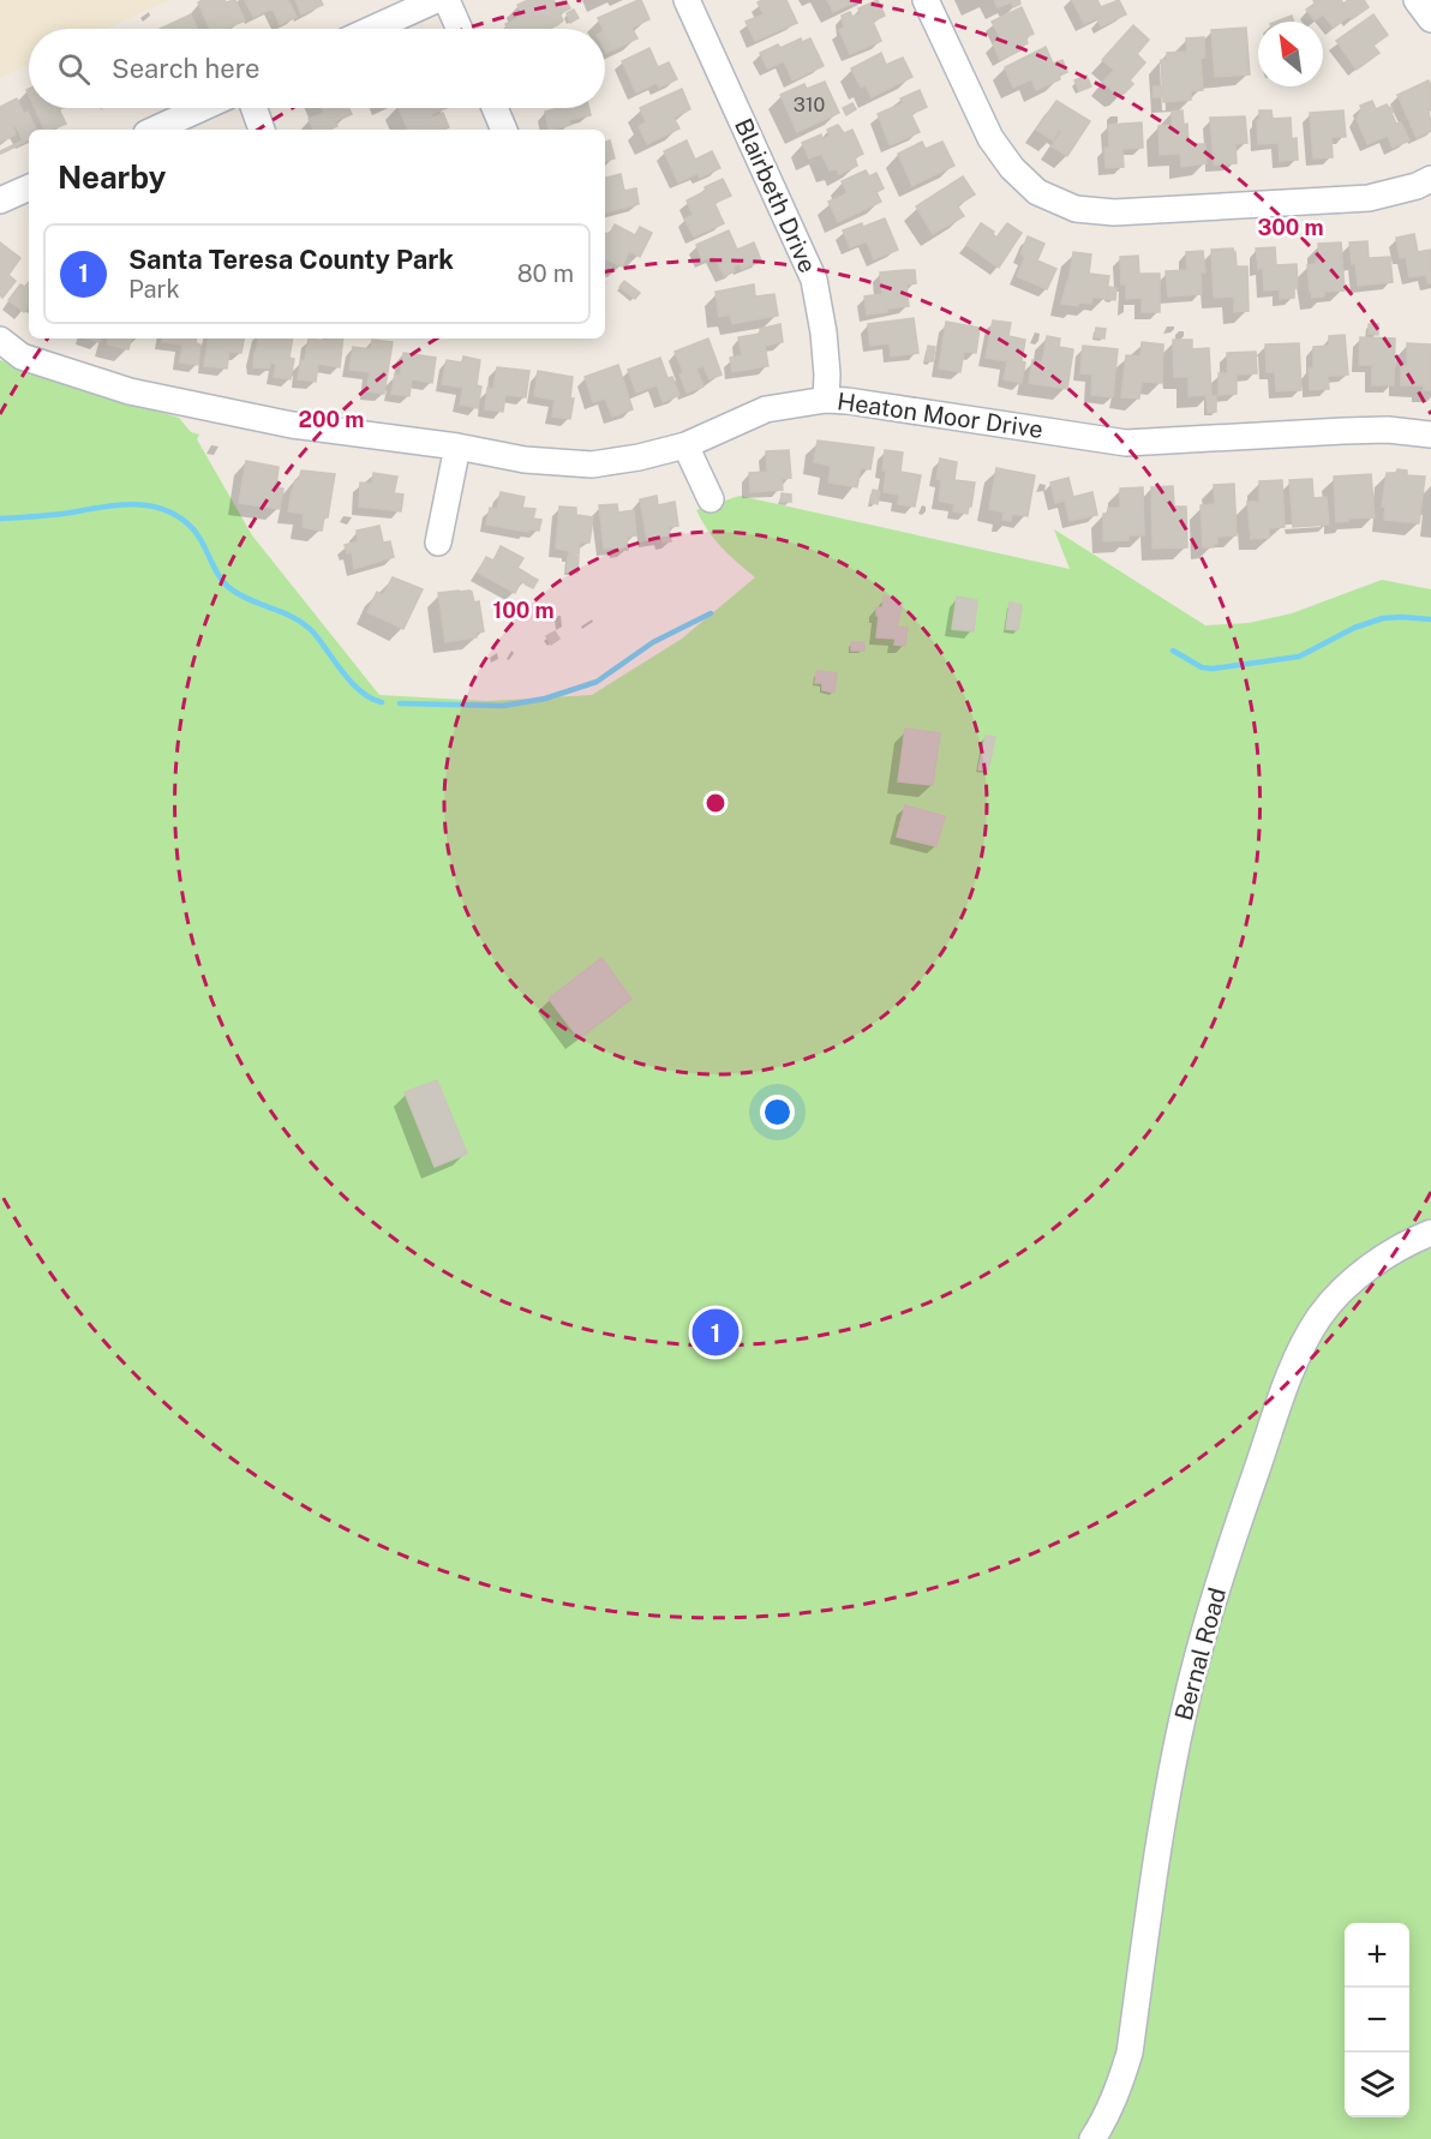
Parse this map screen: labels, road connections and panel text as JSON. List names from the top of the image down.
{
  "streets": {
    "street": ["Blairbeth Drive", "Heaton Moor Drive", "Bernal Road"]
  },
  "crossings": [
    ["Blairbeth Drive", "Heaton Moor Drive"]
  ],
  "house_numbers": ["310"],
  "north": "top left",
  "page": {
    "search": "Search here",
    "heading": "Nearby",
    "list": [
      {
        "mark": "1",
        "name": "Santa Teresa County Park",
        "note": "Park",
        "value": "80 m"
      }
    ],
    "pins": "1",
    "map_buttons": ["+", "−"]
  },
  "rings": ["300 m", "200 m", "100 m"]
}
